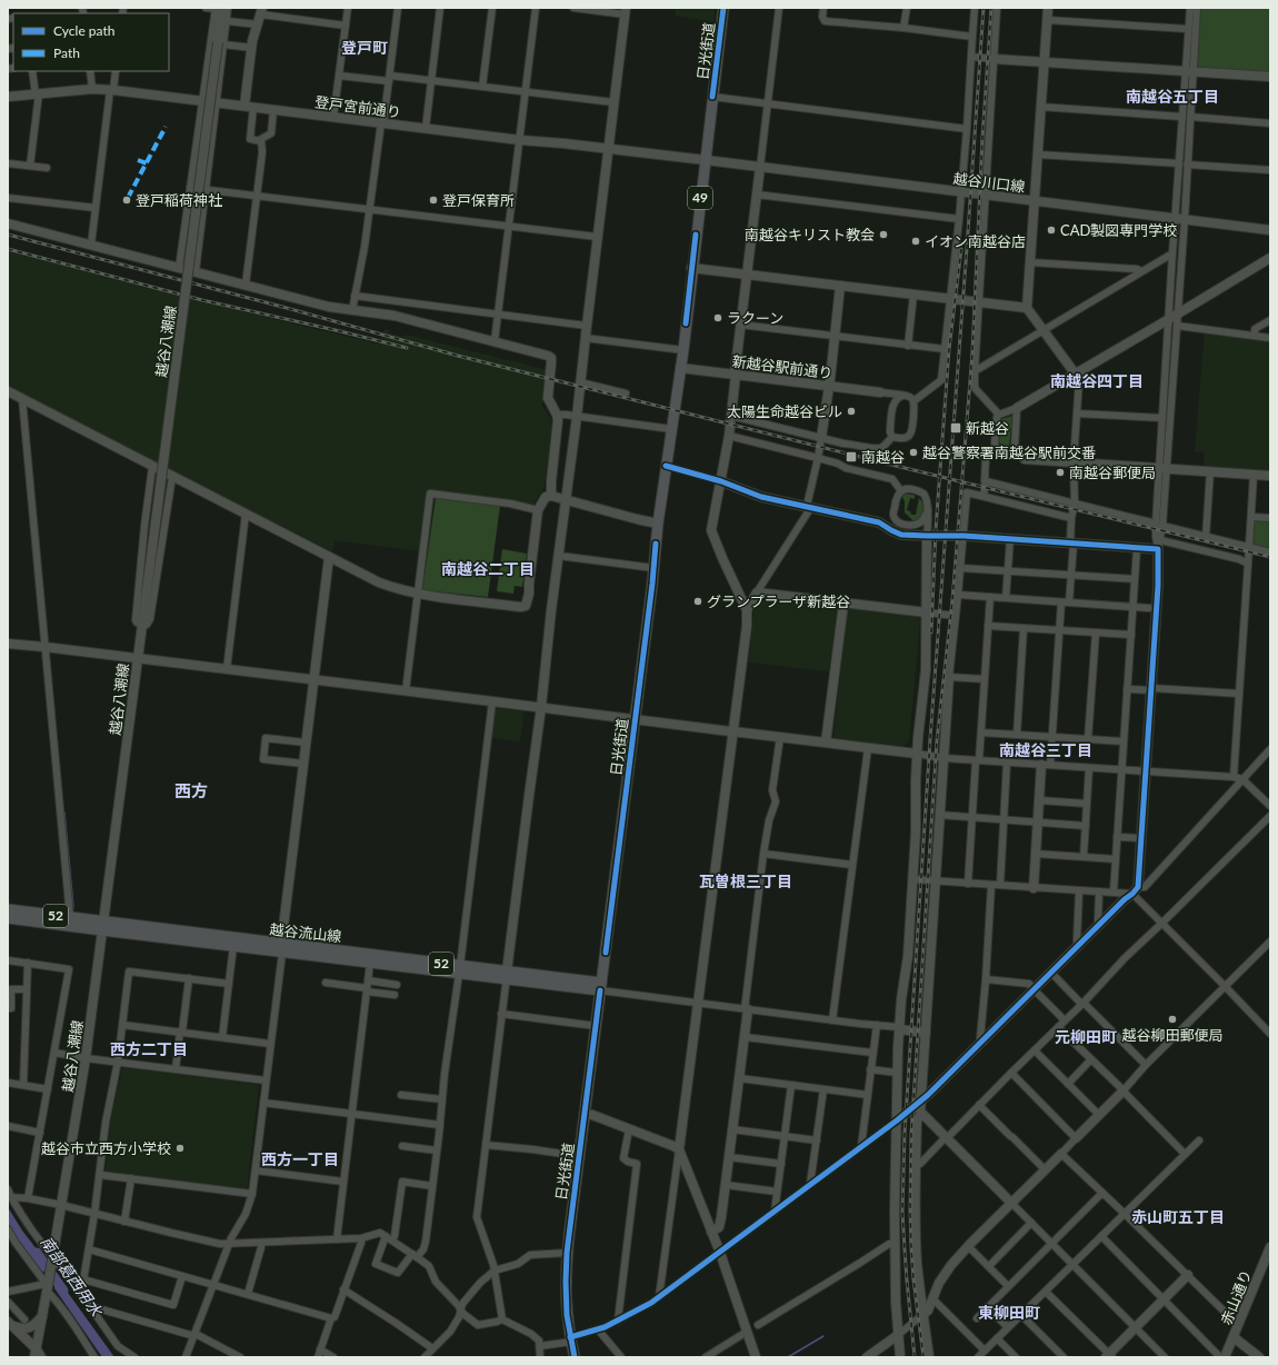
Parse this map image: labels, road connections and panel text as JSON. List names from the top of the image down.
{
  "streets": {
    "main road": [
      "日光街道",
      "49",
      "52",
      "越谷流山線"
    ],
    "street": [
      "登戸宮前通り",
      "越谷川口線",
      "越谷八潮線",
      "新越谷駅前通り",
      "赤山通り"
    ]
  },
  "crossings": [
    ["日光街道", "登戸宮前通り"],
    ["日光街道", "越谷川口線"],
    ["日光街道", "新越谷駅前通り"],
    ["日光街道", "越谷流山線"],
    ["登戸宮前通り", "越谷川口線"],
    ["越谷八潮線", "越谷流山線"]
  ],
  "districts": [
    "登戸町",
    "南越谷五丁目",
    "南越谷四丁目",
    "南越谷二丁目",
    "南越谷三丁目",
    "西方",
    "瓦曽根三丁目",
    "元柳田町",
    "西方二丁目",
    "西方一丁目",
    "赤山町五丁目",
    "東柳田町"
  ],
  "water": ["南部葛西用水"],
  "places": {
    "other": [
      "登戸稲荷神社",
      "登戸保育所",
      "CAD製図専門学校",
      "南越谷キリスト教会",
      "イオン南越谷店",
      "ラクーン",
      "太陽生命越谷ビル",
      "越谷警察署南越谷駅前交番",
      "南越谷郵便局",
      "グランプラーザ新越谷",
      "越谷柳田郵便局",
      "越谷市立西方小学校"
    ],
    "transit": ["新越谷", "南越谷"]
  },
  "legend": ["Cycle path", "Path"]
}
